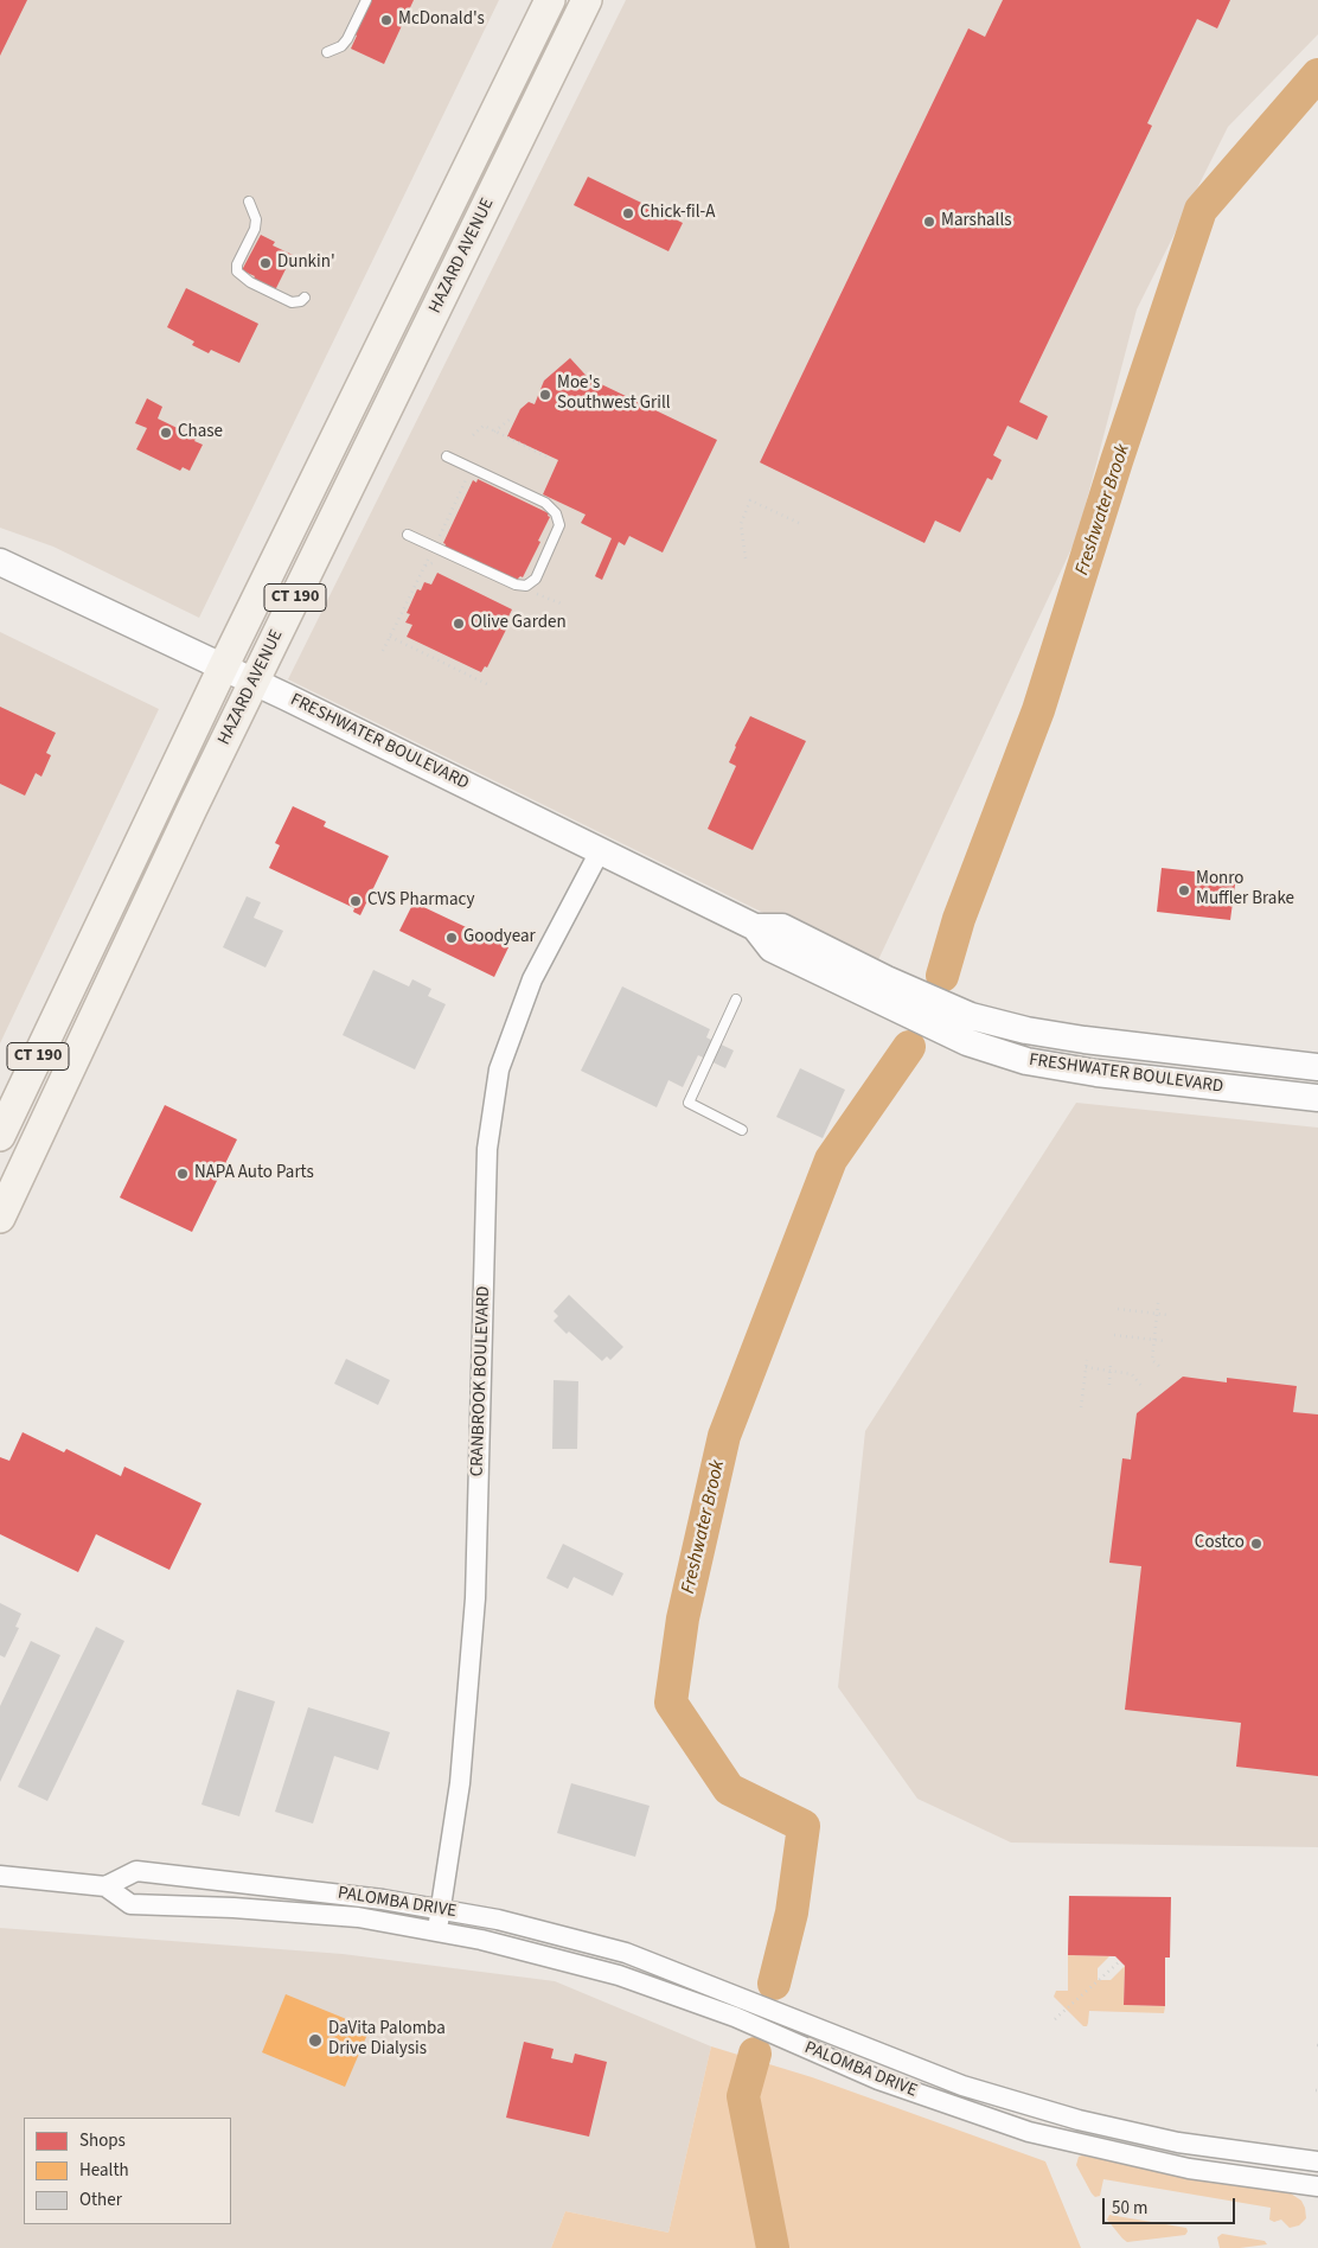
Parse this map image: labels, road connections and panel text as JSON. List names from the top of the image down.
{
  "streets": {
    "main road": ["HAZARD AVENUE", "CT 190"],
    "street": ["FRESHWATER BOULEVARD", "CRANBROOK BOULEVARD", "PALOMBA DRIVE"]
  },
  "crossings": [
    ["HAZARD AVENUE", "FRESHWATER BOULEVARD"],
    ["FRESHWATER BOULEVARD", "CRANBROOK BOULEVARD"],
    ["CRANBROOK BOULEVARD", "PALOMBA DRIVE"]
  ],
  "water": ["Freshwater Brook"],
  "places": [
    "McDonald's",
    "Chick-fil-A",
    "Marshalls",
    "Dunkin'",
    "Moe's Southwest Grill",
    "Chase",
    "Olive Garden",
    "Monro Muffler Brake",
    "CVS Pharmacy",
    "Goodyear",
    "NAPA Auto Parts",
    "Costco",
    "DaVita Palomba Drive Dialysis"
  ],
  "legend": ["Shops", "Health", "Other"],
  "scale_bar": "50 m"
}
